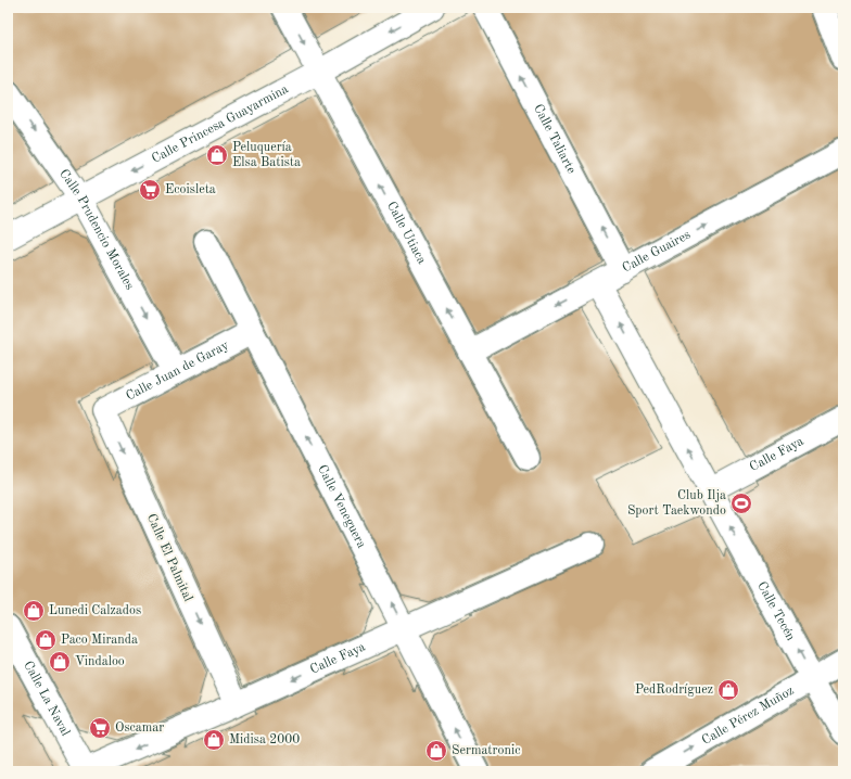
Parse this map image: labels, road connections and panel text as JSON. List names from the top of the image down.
{
  "streets": {
    "street": [
      "Calle Princesa Guayarmina",
      "Calle Taliarte",
      "Calle Prudencio Morales",
      "Calle Utiaca",
      "Calle Guaires",
      "Calle Juan de Garay",
      "Calle Faya",
      "Calle Veneguera",
      "Calle El Palmital",
      "Calle Tecén",
      "Calle La Naval",
      "Calle Pérez Muñoz"
    ]
  },
  "crossings": [
    ["Calle Princesa Guayarmina", "Calle Prudencio Morales"],
    ["Calle Princesa Guayarmina", "Calle Utiaca"],
    ["Calle Taliarte", "Calle Guaires"],
    ["Calle Prudencio Morales", "Calle Juan de Garay"],
    ["Calle Utiaca", "Calle Guaires"],
    ["Calle Juan de Garay", "Calle Veneguera"],
    ["Calle Juan de Garay", "Calle El Palmital"],
    ["Calle Faya", "Calle Veneguera"],
    ["Calle Faya", "Calle El Palmital"],
    ["Calle Faya", "Calle Tecén"],
    ["Calle Faya", "Calle La Naval"],
    ["Calle Tecén", "Calle Pérez Muñoz"]
  ],
  "one_way": [
    "Calle Princesa Guayarmina",
    "Calle Taliarte",
    "Calle Prudencio Morales",
    "Calle Faya",
    "Calle Veneguera",
    "Calle El Palmital",
    "Calle Tecén",
    "Calle Pérez Muñoz"
  ],
  "places": {
    "shop": [
      "Peluquería Elsa Batista",
      "Lunedi Calzados",
      "Paco Miranda",
      "Vindaloo",
      "PedRodríguez",
      "Midisa 2000",
      "Sermatronic"
    ],
    "supermarket": ["Ecoisleta", "Oscamar"],
    "sports": ["Club Ilja Sport Taekwondo"]
  }
}
